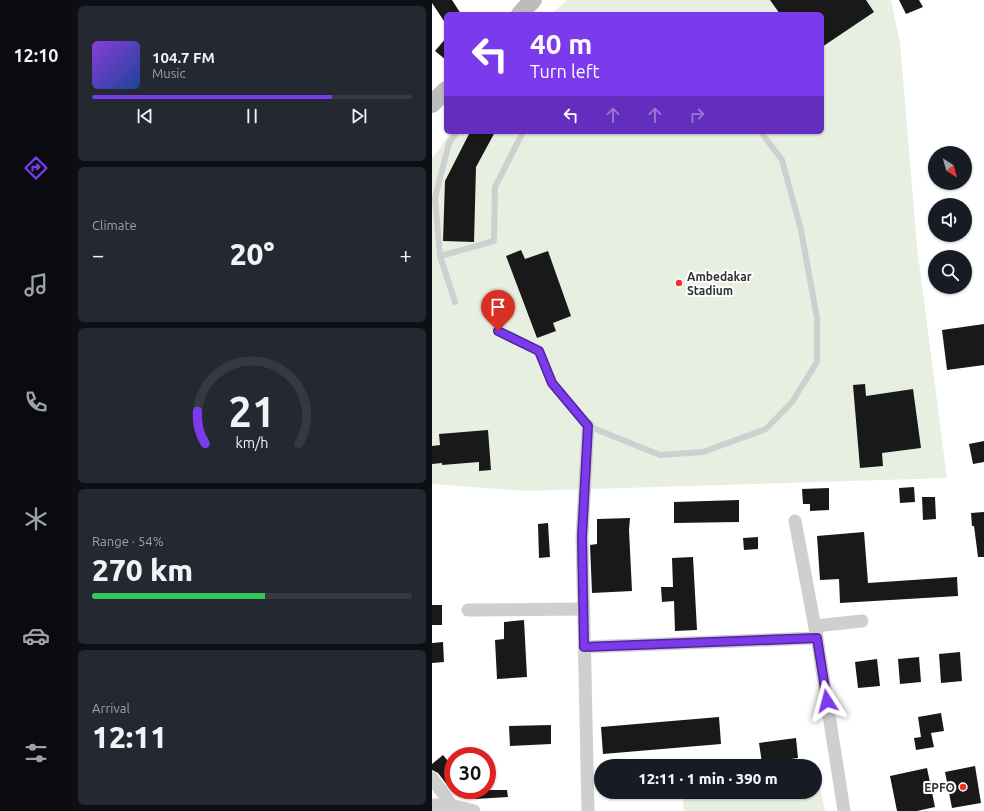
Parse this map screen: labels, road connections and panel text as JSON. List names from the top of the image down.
{
  "places": ["Ambedakar Stadium", "EPFO"],
  "north": "bottom right",
  "page": {
    "tabs": "12:10",
    "turn": ["40 m", "Turn left"],
    "song": ["104.7 FM", "Music"],
    "tile": [
      "Climate",
      ["Range · 54%", "270 km"],
      ["Arrival", "12:11"]
    ],
    "heat": ["−", "20°", "+"],
    "limit": "30",
    "trip": "12:11 · 1 min · 390 m",
    "gauge": ["21", "km/h"]
  }
}
